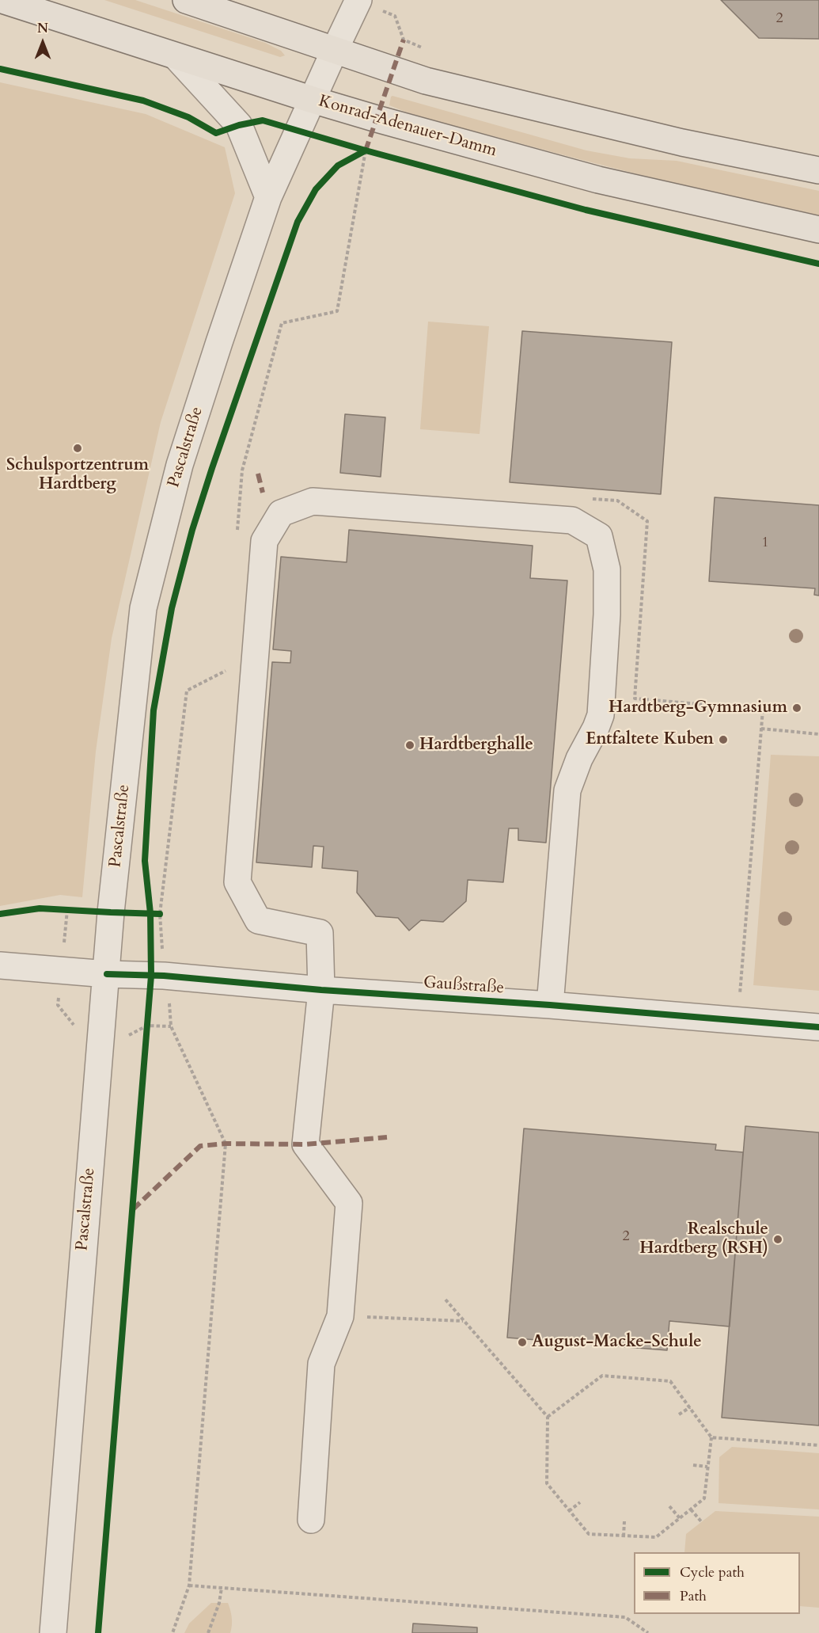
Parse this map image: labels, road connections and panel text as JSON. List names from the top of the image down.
{
  "streets": {
    "main road": ["Konrad-Adenauer-Damm"],
    "street": ["Pascalstraße", "Gaußstraße"]
  },
  "crossings": [
    ["Konrad-Adenauer-Damm", "Pascalstraße"],
    ["Pascalstraße", "Gaußstraße"]
  ],
  "places": [
    "Schulsportzentrum Hardtberg",
    "Hardtberg-Gymnasium",
    "Entfaltete Kuben",
    "Hardtberghalle",
    "Realschule Hardtberg (RSH)",
    "August-Macke-Schule"
  ],
  "house_numbers": ["2", "1", "2"],
  "legend": ["Cycle path", "Path"],
  "north": "top"
}
